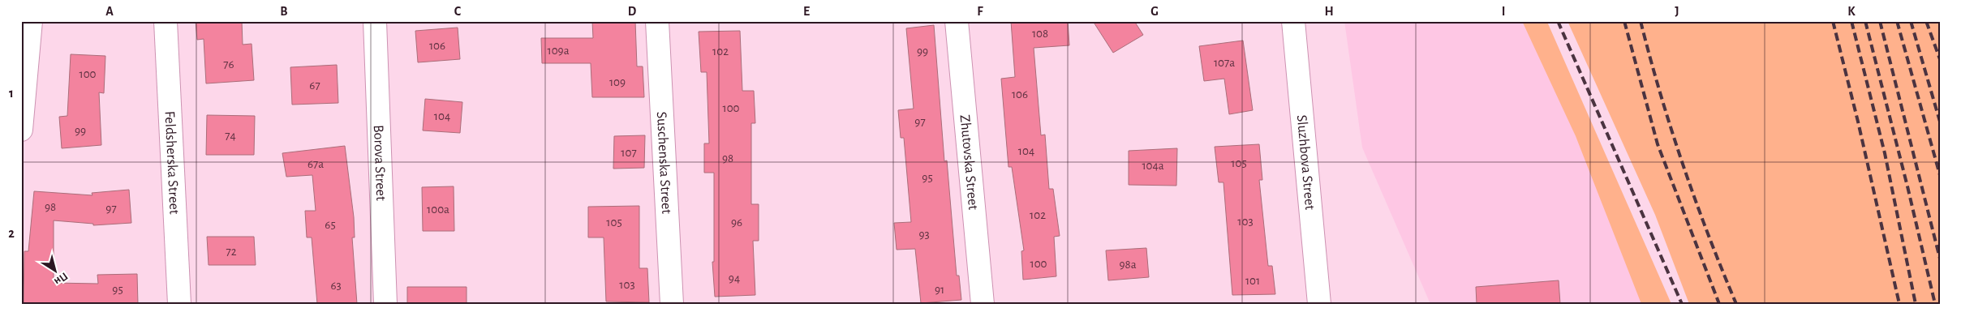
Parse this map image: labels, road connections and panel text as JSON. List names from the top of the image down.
{
  "streets": {
    "street": [
      "Feldsherska Street",
      "Borova Street",
      "Suschenska Street",
      "Zhutovska Street",
      "Sluzhbova Street"
    ]
  },
  "house_numbers": [
    "108",
    "106",
    "109а",
    "102",
    "99",
    "107а",
    "76",
    "100",
    "109",
    "67",
    "106",
    "100",
    "104",
    "97",
    "99",
    "74",
    "104",
    "107",
    "98",
    "105",
    "67а",
    "104а",
    "95",
    "98",
    "97",
    "100а",
    "102",
    "103",
    "105",
    "96",
    "65",
    "93",
    "72",
    "100",
    "98а",
    "94",
    "101",
    "103",
    "63",
    "95",
    "91"
  ],
  "north": "bottom right",
  "grid": {
    "columns": [
      "A",
      "B",
      "C",
      "D",
      "E",
      "F",
      "G",
      "H",
      "I",
      "J",
      "K"
    ],
    "rows": ["1", "2"]
  }
}
